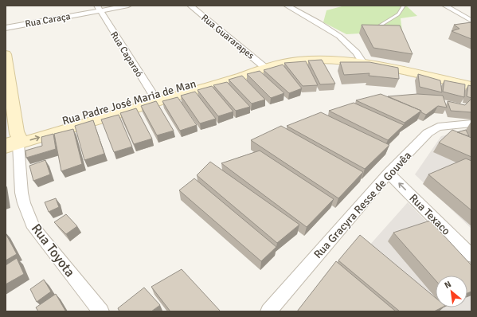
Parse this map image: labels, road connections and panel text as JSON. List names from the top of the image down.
{
  "streets": {
    "street": [
      "Rua Caraça",
      "Rua Guararapes",
      "Rua Caparaó",
      "Rua Padre José Maria de Man",
      "Rua Gracyra Resse de Gouvêa",
      "Rua Texaco",
      "Rua Toyota"
    ]
  },
  "crossings": [
    ["Rua Caraça", "Rua Caparaó"],
    ["Rua Guararapes", "Rua Padre José Maria de Man"],
    ["Rua Caparaó", "Rua Padre José Maria de Man"],
    ["Rua Padre José Maria de Man", "Rua Toyota"],
    ["Rua Gracyra Resse de Gouvêa", "Rua Texaco"]
  ],
  "one_way": ["Rua Texaco"],
  "north": "top left"
}
